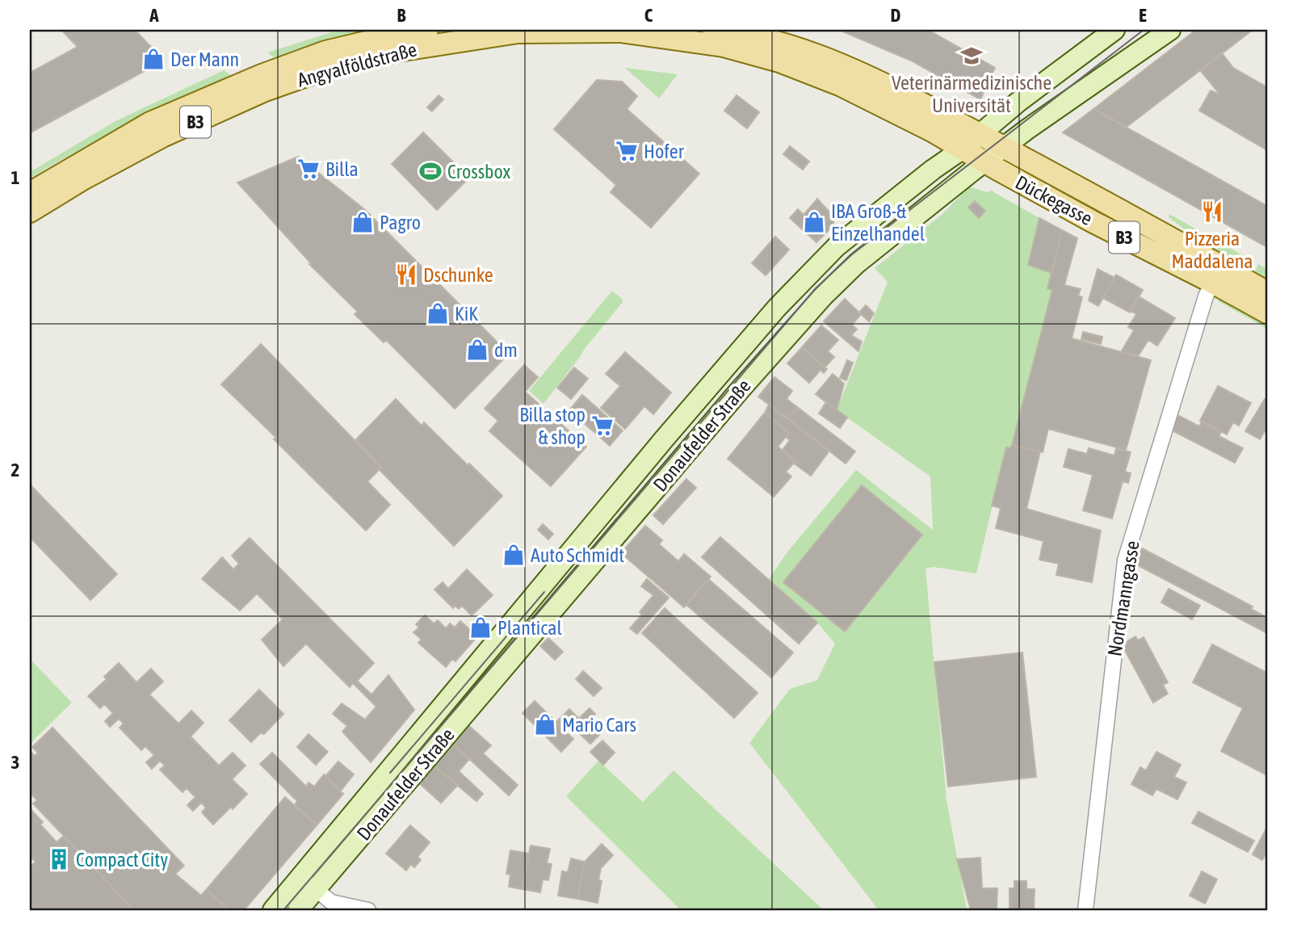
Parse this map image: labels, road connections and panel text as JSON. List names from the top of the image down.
{
  "streets": {
    "main road": [
      "Angyalföldstraße",
      "B3",
      "Dückegasse",
      "Donaufelder Straße"
    ],
    "street": ["Nordmanngasse"]
  },
  "crossings": [
    ["Angyalföldstraße", "Dückegasse"],
    ["Angyalföldstraße", "Donaufelder Straße"],
    ["B3", "Dückegasse"],
    ["B3", "Donaufelder Straße"],
    ["Dückegasse", "Donaufelder Straße"],
    ["Dückegasse", "Nordmanngasse"]
  ],
  "places": {
    "school or university": ["Veterinärmedizinische Universität"],
    "shop": [
      "Der Mann",
      "Pagro",
      "IBA Groß-& Einzelhandel",
      "KiK",
      "dm",
      "Auto Schmidt",
      "Plantical",
      "Mario Cars"
    ],
    "supermarket": ["Hofer", "Billa", "Billa stop & shop"],
    "sports": ["Crossbox"],
    "restaurant": ["Pizzeria Maddalena", "Dschunke"],
    "building": ["Compact City"]
  },
  "grid": {
    "columns": [
      "A",
      "B",
      "C",
      "D",
      "E"
    ],
    "rows": ["1", "2", "3"]
  }
}
